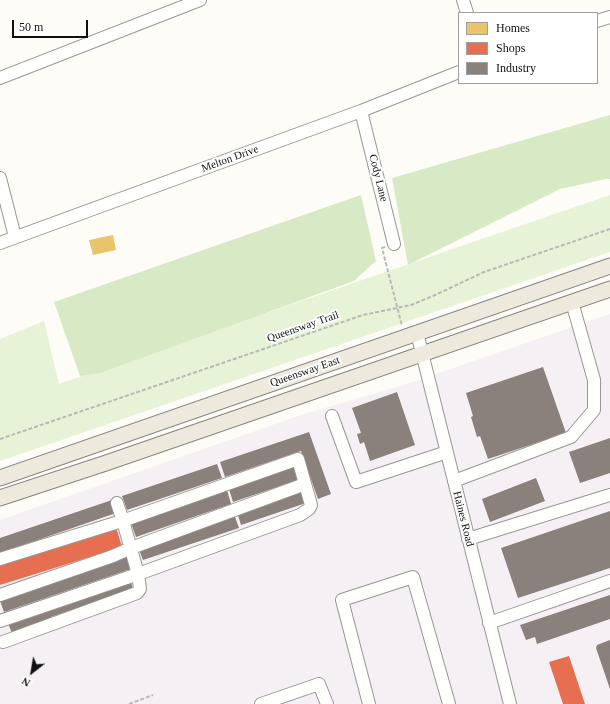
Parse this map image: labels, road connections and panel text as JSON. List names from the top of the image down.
{
  "streets": {
    "main road": ["Queensway East"],
    "street": ["Melton Drive", "Cody Lane", "Haines Road"],
    "path": ["Queensway Trail"]
  },
  "crossings": [
    ["Melton Drive", "Cody Lane"],
    ["Queensway East", "Haines Road"]
  ],
  "legend": ["Homes", "Shops", "Industry"],
  "scale_bar": "50 m",
  "north": "bottom left"
}
